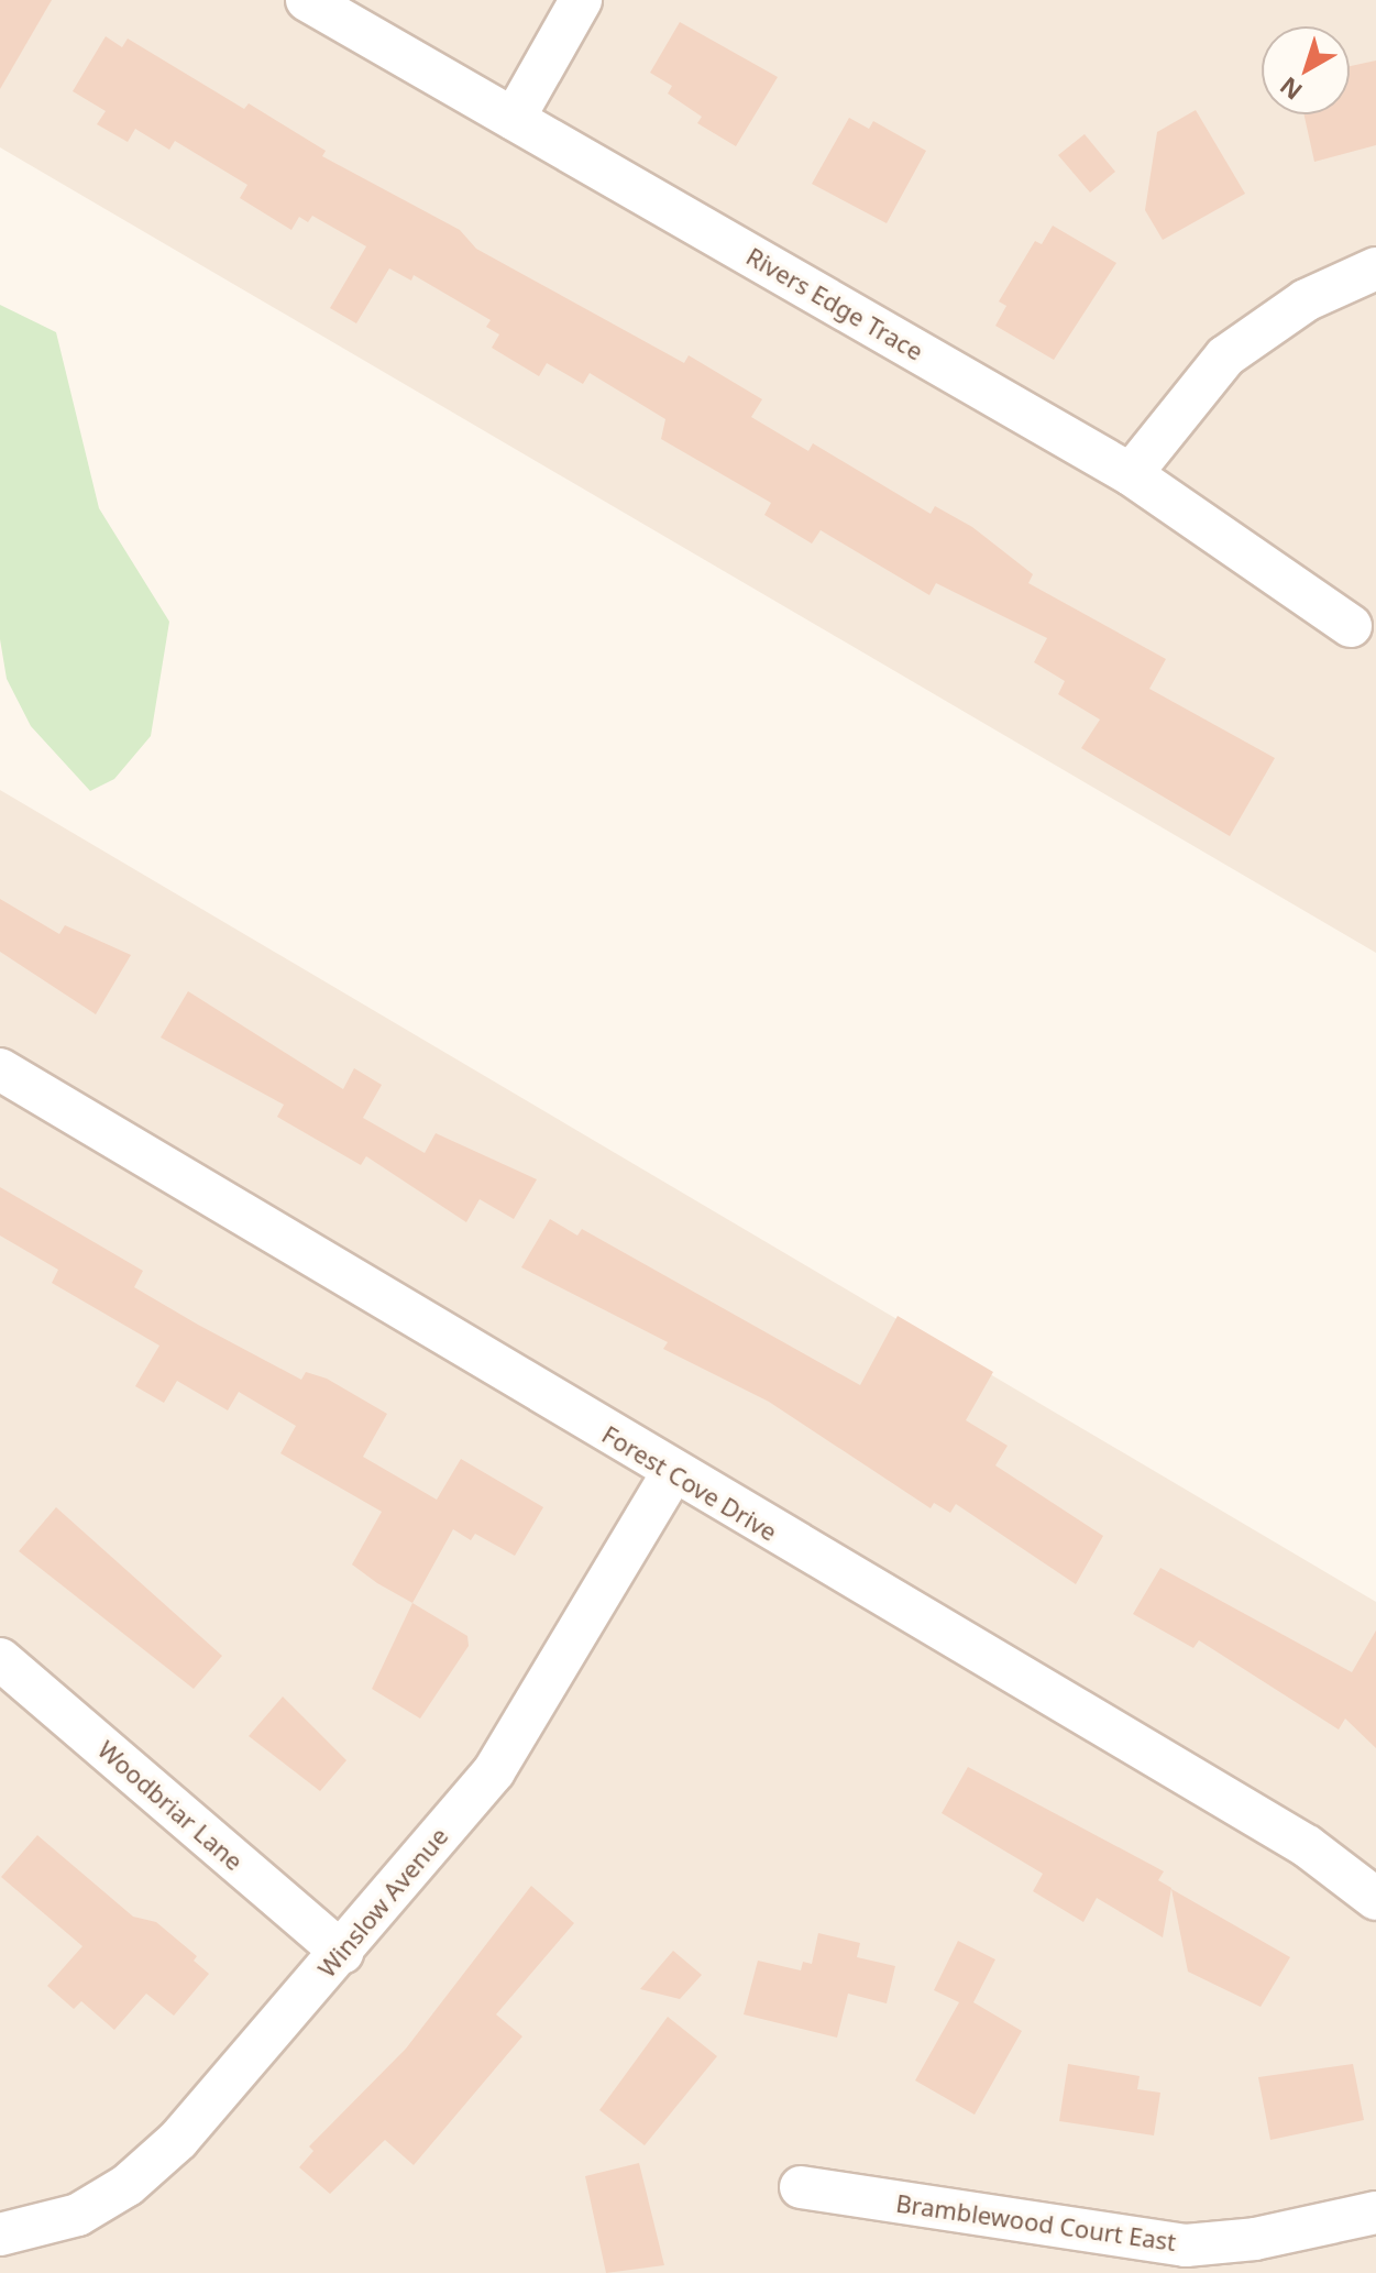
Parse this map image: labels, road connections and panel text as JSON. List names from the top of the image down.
{
  "streets": {
    "street": [
      "Rivers Edge Trace",
      "Forest Cove Drive",
      "Woodbriar Lane",
      "Winslow Avenue",
      "Bramblewood Court East"
    ]
  },
  "crossings": [
    ["Forest Cove Drive", "Winslow Avenue"],
    ["Woodbriar Lane", "Winslow Avenue"]
  ],
  "north": "bottom left"
}
